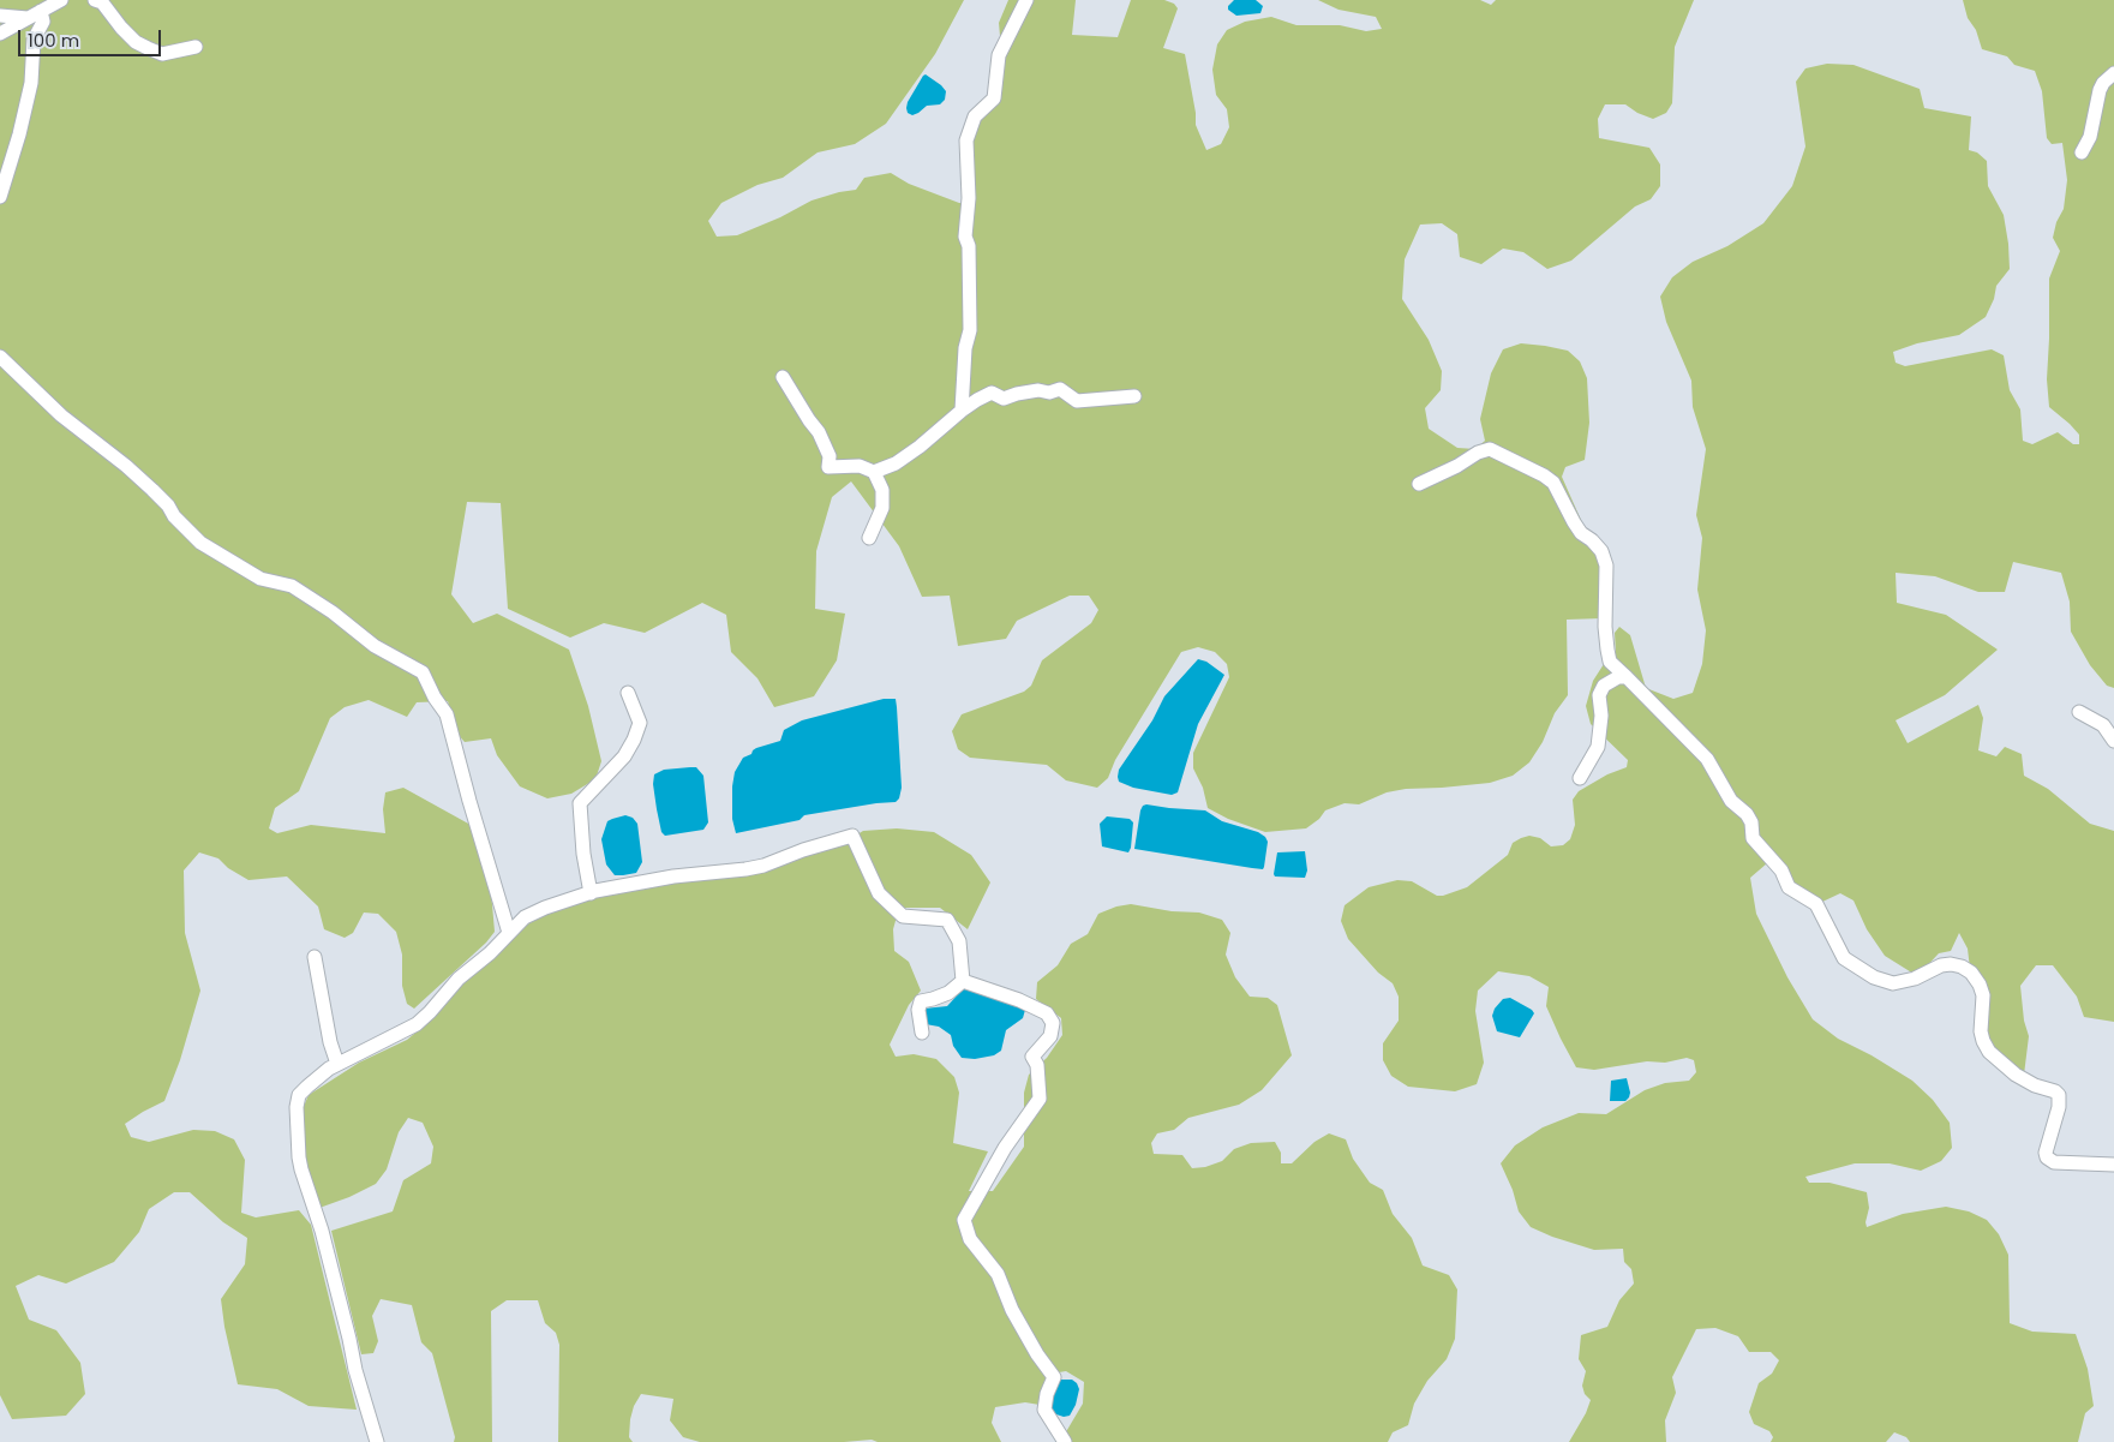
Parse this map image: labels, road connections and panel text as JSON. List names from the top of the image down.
{
  "scale_bar": "100 m"
}
